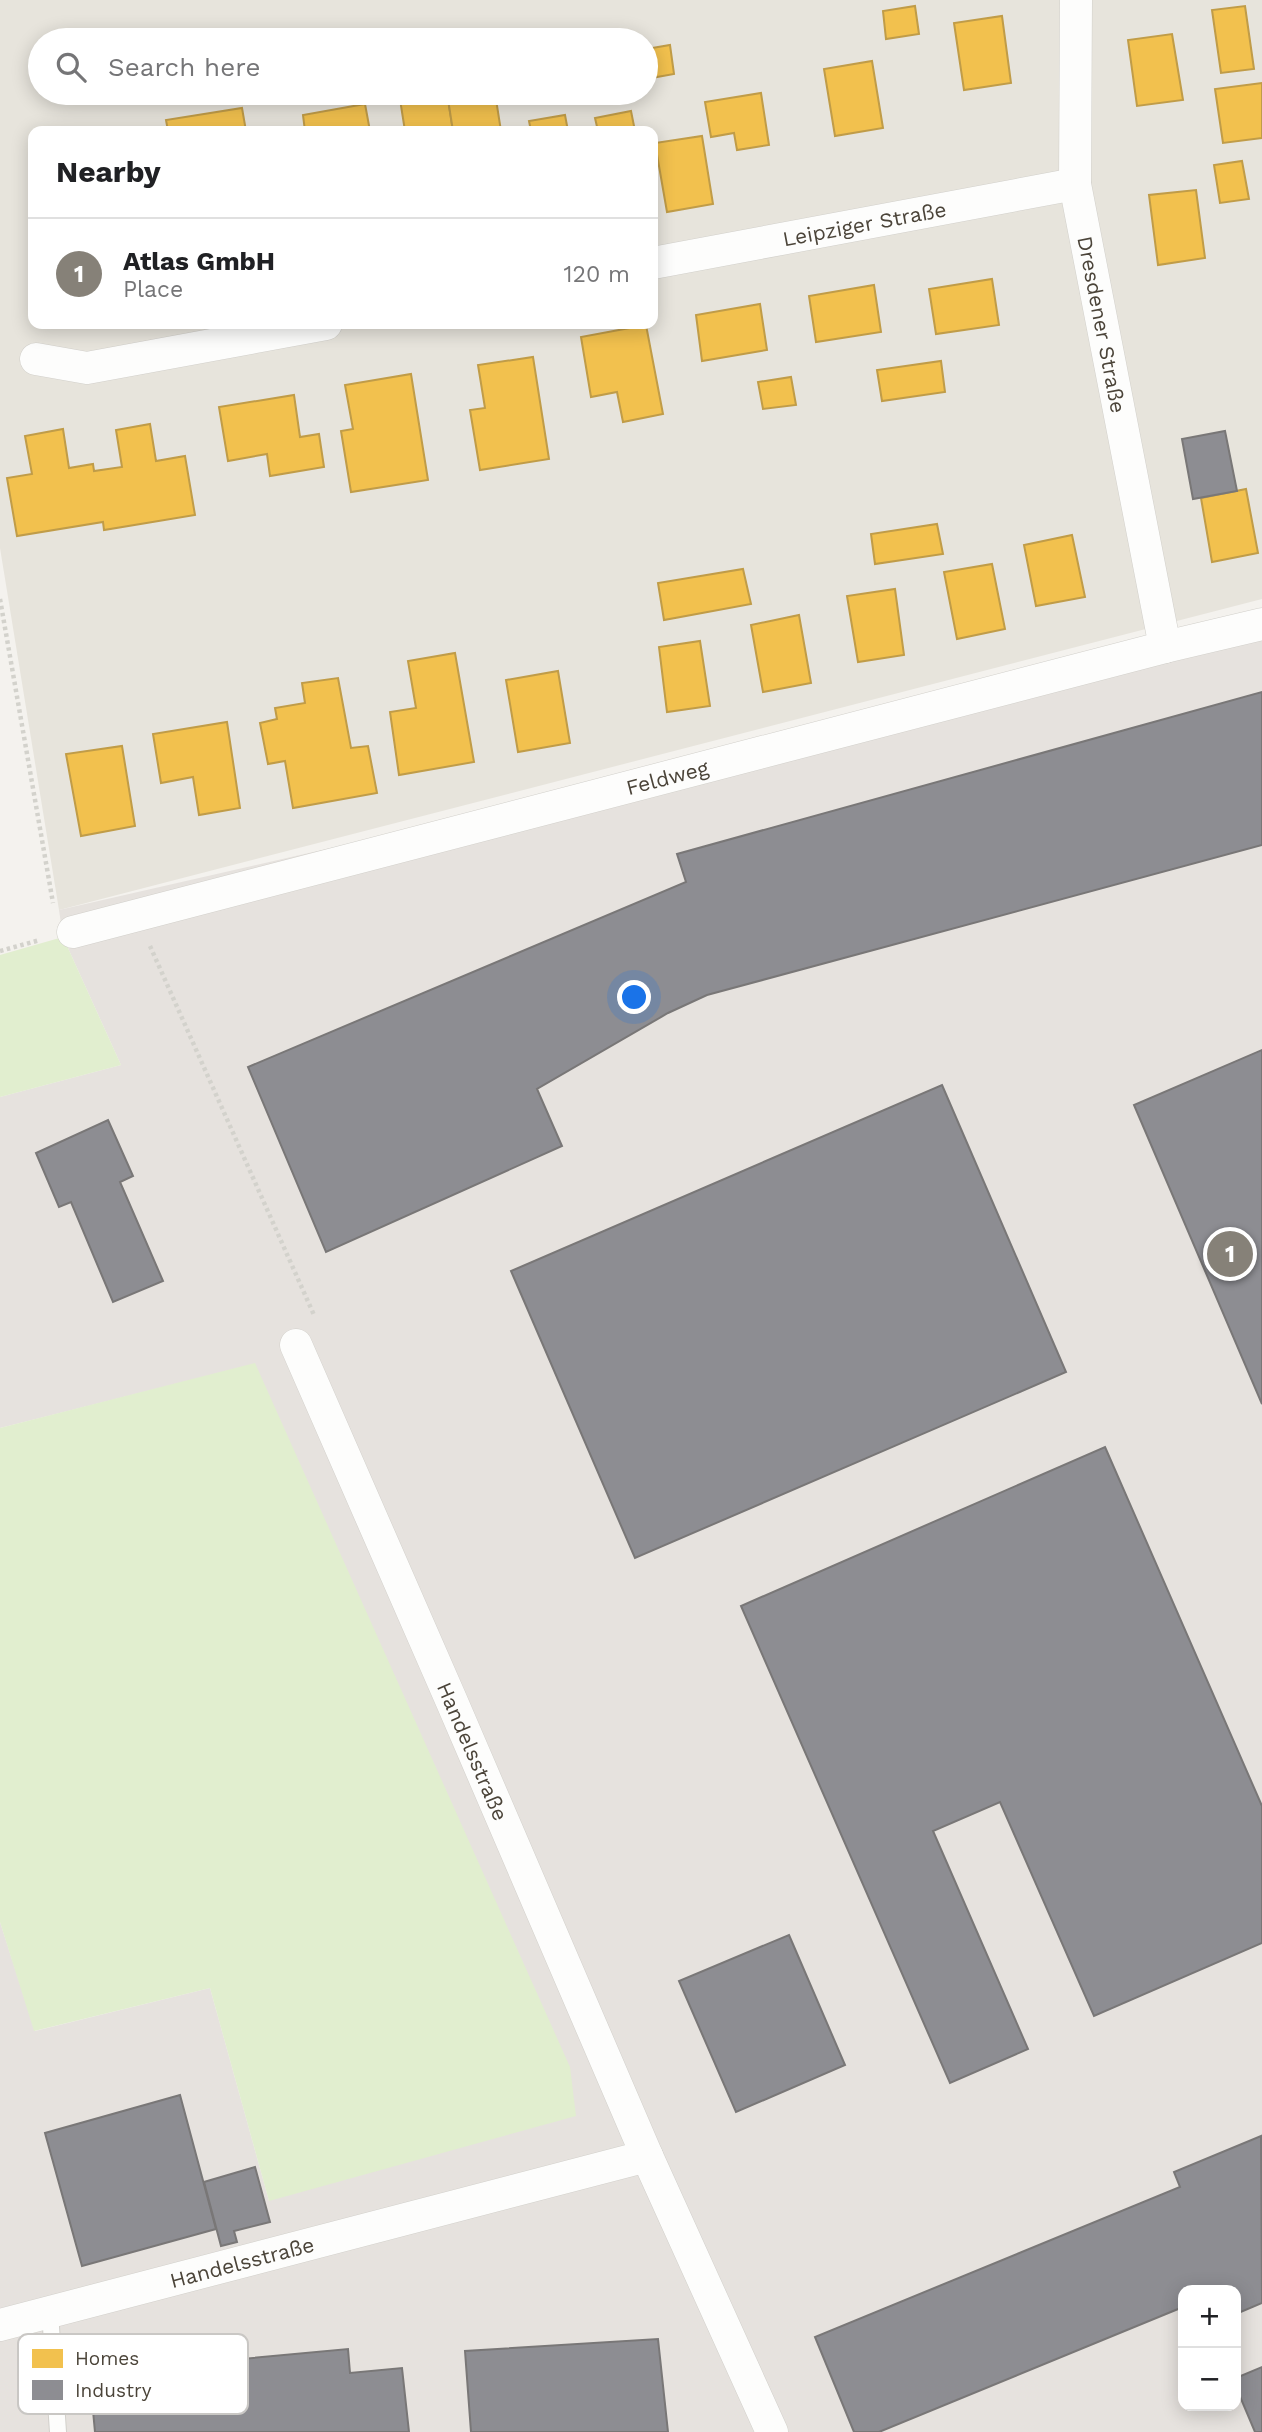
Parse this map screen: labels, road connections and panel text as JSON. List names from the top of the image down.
{
  "streets": {
    "street": [
      "Leipziger Straße",
      "Dresdener Straße",
      "Feldweg",
      "Handelsstraße"
    ]
  },
  "crossings": [
    ["Leipziger Straße", "Dresdener Straße"],
    ["Dresdener Straße", "Feldweg"]
  ],
  "legend": ["Homes", "Industry"],
  "page": {
    "search": "Search here",
    "heading": "Nearby",
    "list": [
      {
        "mark": "1",
        "name": "Atlas GmbH",
        "note": "Place",
        "value": "120 m"
      }
    ],
    "pins": "1",
    "map_buttons": ["+", "−"]
  }
}
